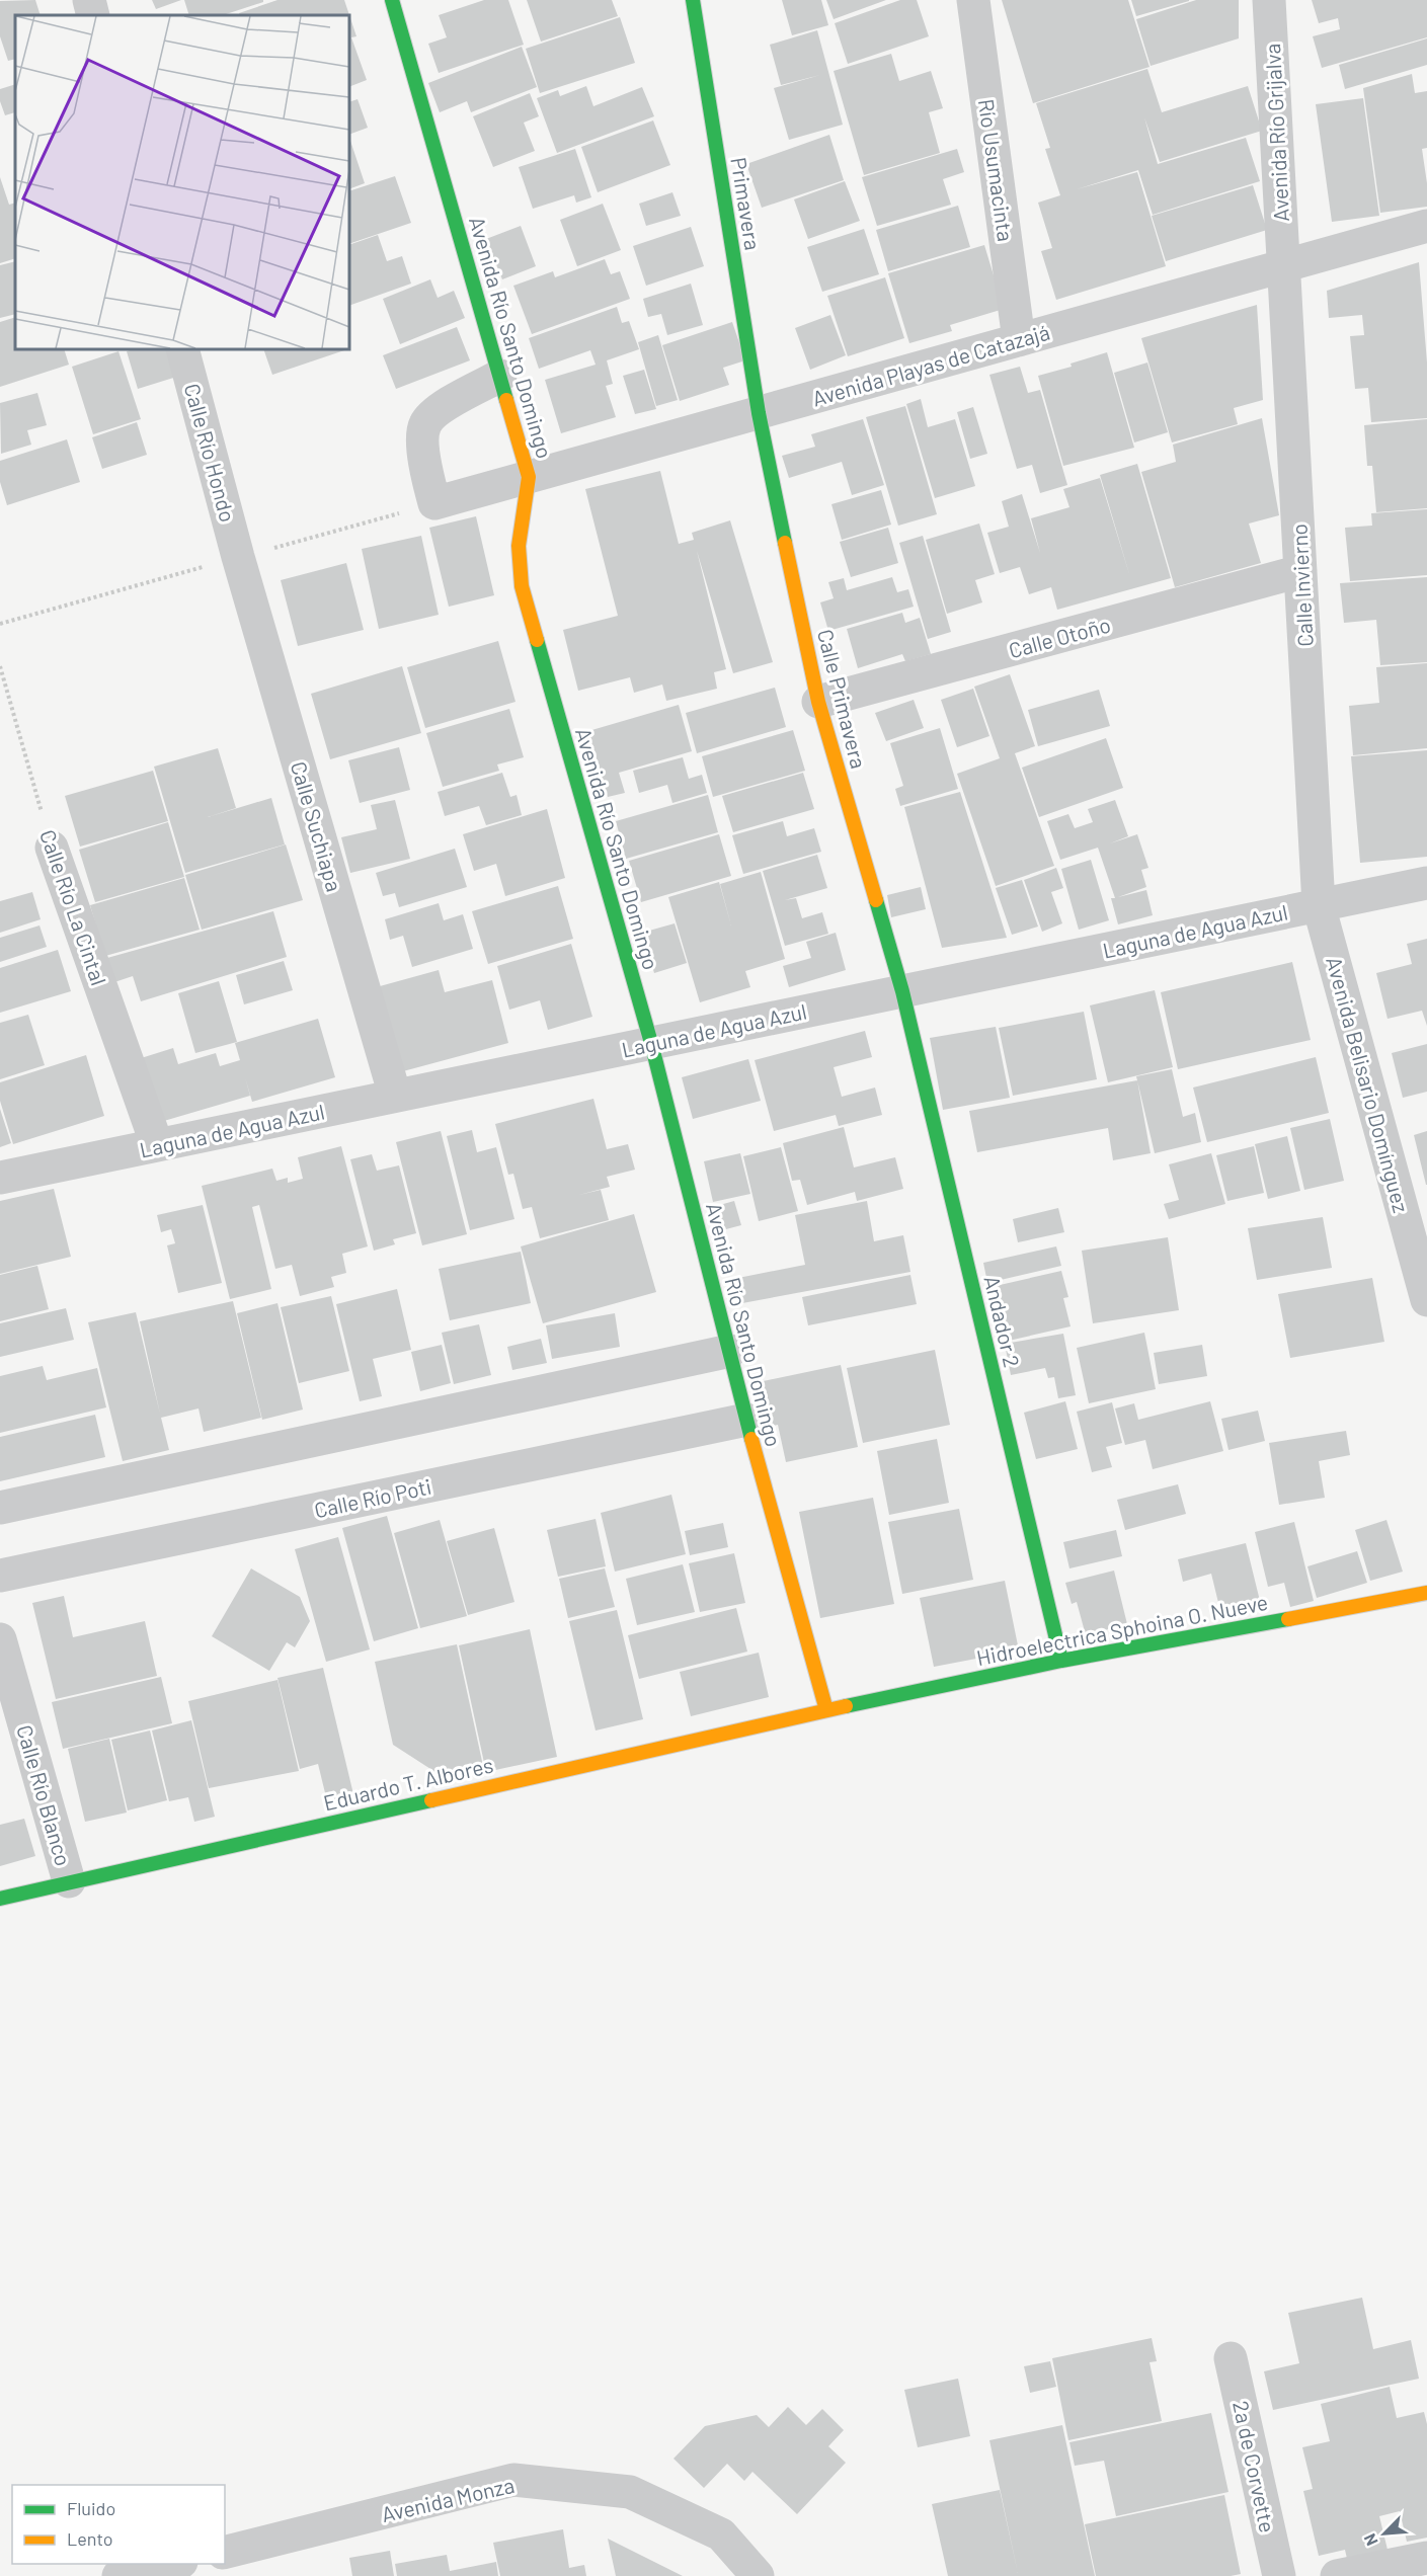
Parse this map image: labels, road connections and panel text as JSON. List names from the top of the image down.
{
  "streets": {
    "street": [
      "Avenida Río Grijalva",
      "Río Usumacinta",
      "Primavera",
      "Avenida Río Santo Domingo",
      "Avenida Playas de Catazajá",
      "Calle Río Hondo",
      "Calle Invierno",
      "Calle Otoño",
      "Calle Primavera",
      "Calle Suchiapa",
      "Calle Río La Cintal",
      "Laguna de Agua Azul",
      "Avenida Belisario Domínguez",
      "Andador 2",
      "Calle Río Poti",
      "Hidroelectrica Sphoina O. Nueve",
      "Eduardo T. Albores",
      "Calle Río Blanco",
      "2a de Corvette",
      "Avenida Monza"
    ]
  },
  "crossings": [
    ["Avenida Río Grijalva", "Avenida Playas de Catazajá"],
    ["Avenida Río Grijalva", "Calle Invierno"],
    ["Río Usumacinta", "Avenida Playas de Catazajá"],
    ["Primavera", "Avenida Playas de Catazajá"],
    ["Primavera", "Calle Primavera"],
    ["Avenida Río Santo Domingo", "Avenida Playas de Catazajá"],
    ["Avenida Río Santo Domingo", "Laguna de Agua Azul"],
    ["Avenida Río Santo Domingo", "Calle Río Poti"],
    ["Avenida Río Santo Domingo", "Hidroelectrica Sphoina O. Nueve"],
    ["Avenida Río Santo Domingo", "Eduardo T. Albores"],
    ["Avenida Playas de Catazajá", "Calle Invierno"],
    ["Avenida Playas de Catazajá", "Calle Primavera"],
    ["Calle Río Hondo", "Calle Suchiapa"],
    ["Calle Invierno", "Calle Otoño"],
    ["Calle Invierno", "Laguna de Agua Azul"],
    ["Calle Invierno", "Avenida Belisario Domínguez"],
    ["Calle Otoño", "Calle Primavera"],
    ["Calle Primavera", "Laguna de Agua Azul"],
    ["Calle Primavera", "Andador 2"],
    ["Calle Suchiapa", "Laguna de Agua Azul"],
    ["Calle Río La Cintal", "Laguna de Agua Azul"],
    ["Laguna de Agua Azul", "Avenida Belisario Domínguez"],
    ["Laguna de Agua Azul", "Andador 2"],
    ["Andador 2", "Hidroelectrica Sphoina O. Nueve"],
    ["Hidroelectrica Sphoina O. Nueve", "Eduardo T. Albores"],
    ["Eduardo T. Albores", "Calle Río Blanco"]
  ],
  "legend": ["Fluido", "Lento"],
  "north": "bottom left"
}
